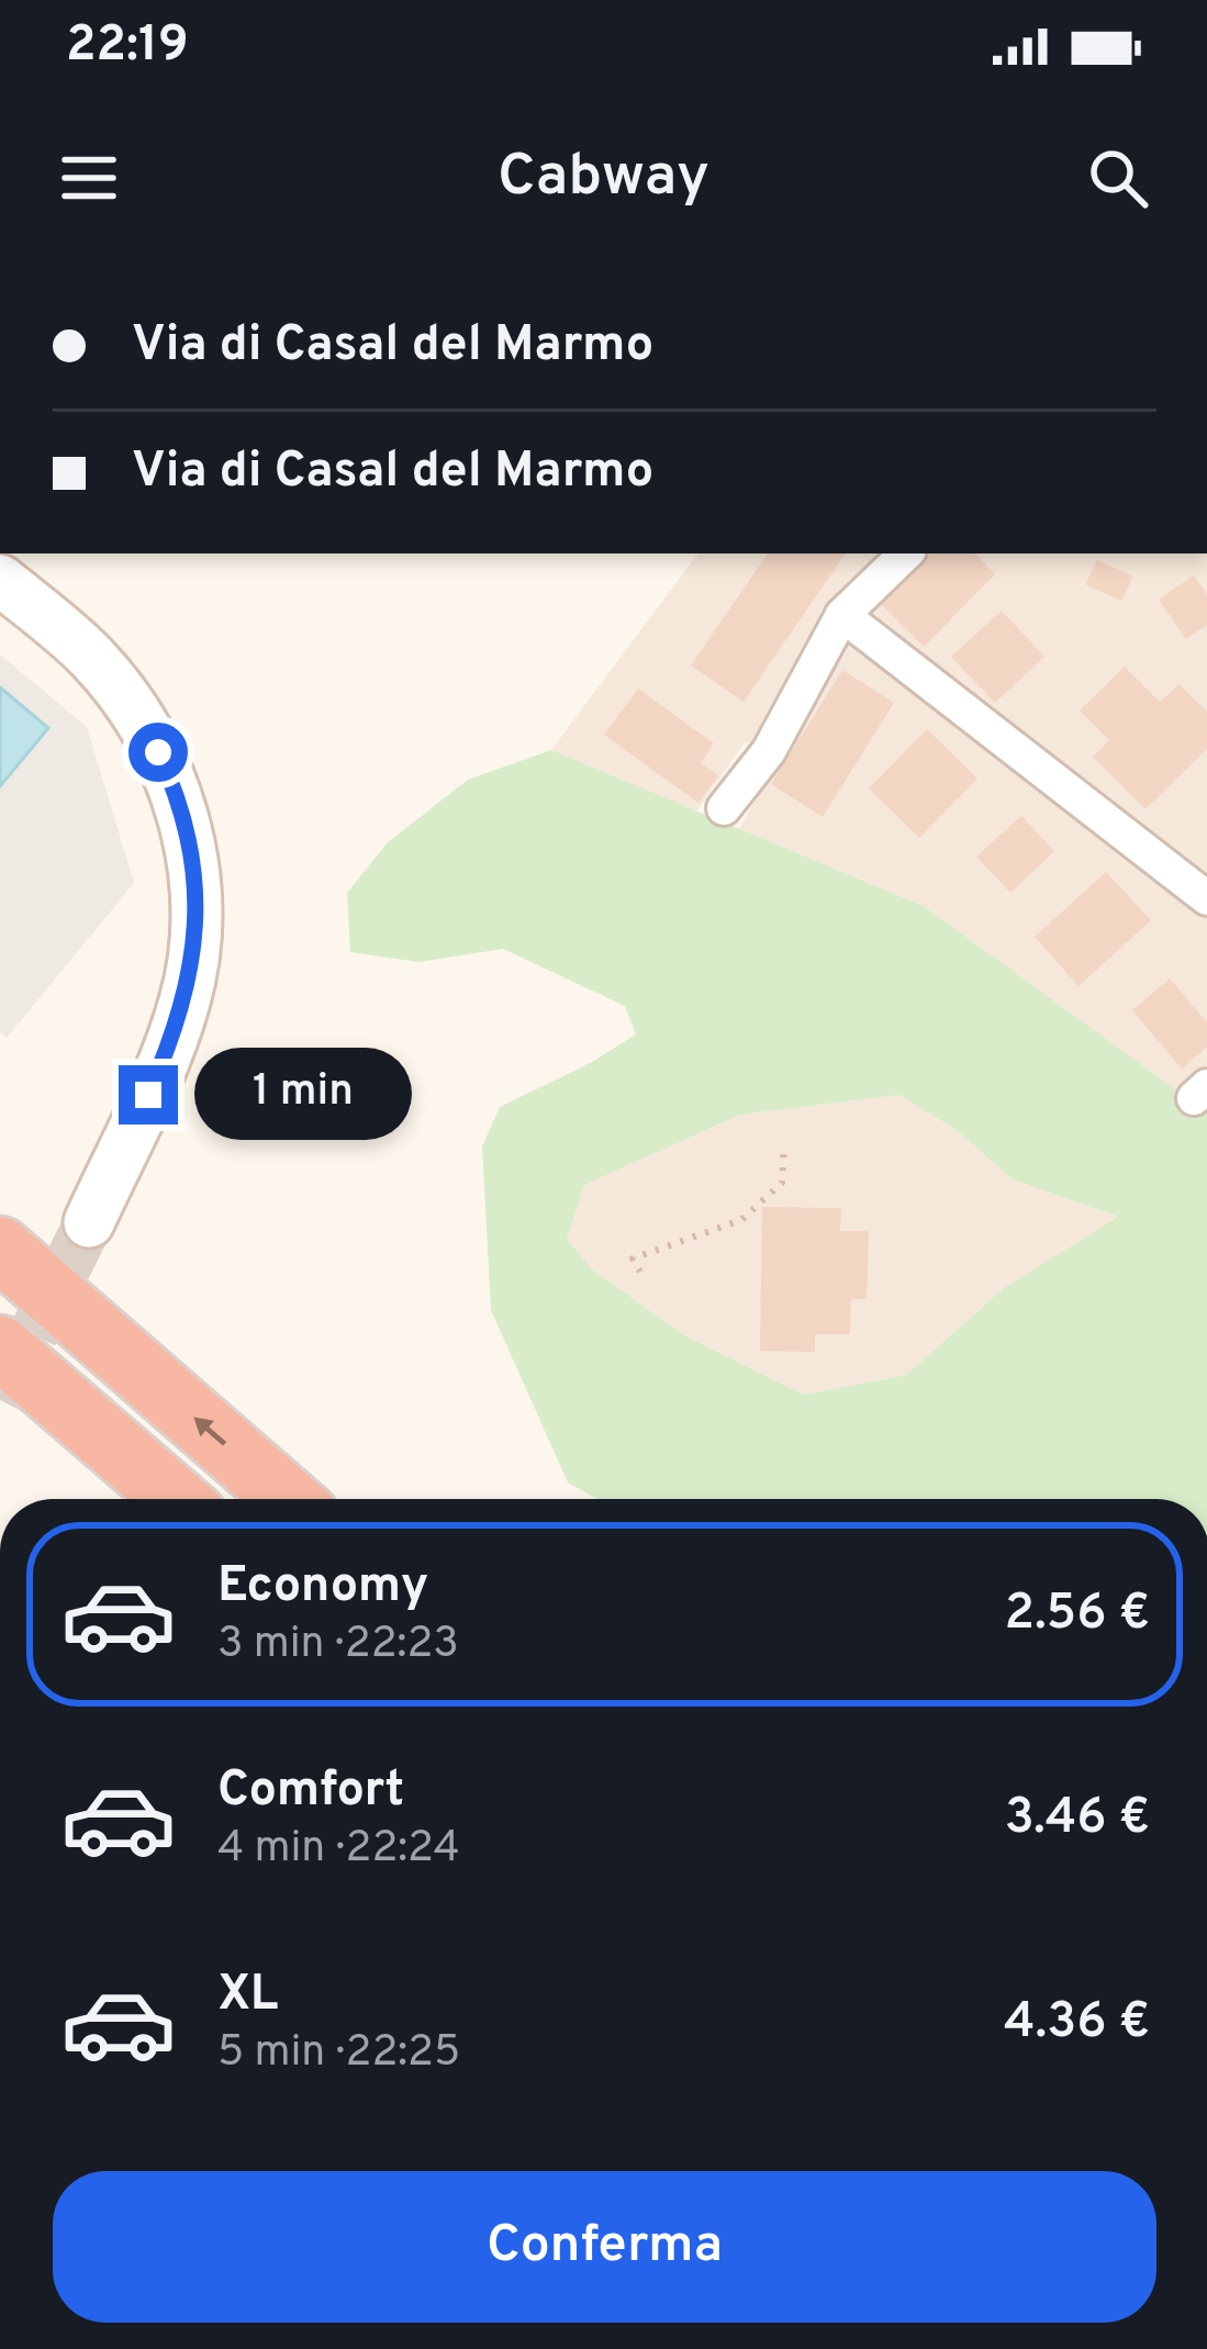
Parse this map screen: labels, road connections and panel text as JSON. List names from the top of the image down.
{
  "page": {
    "status": "22:19",
    "header": "Cabway",
    "banner": ["Via di Casal del Marmo", "Via di Casal del Marmo"],
    "bubble": "1 min",
    "list": [
      {
        "name": "Economy",
        "note": "3 min · 22:23",
        "value": "2.56 €"
      },
      {
        "name": "Comfort",
        "note": "4 min · 22:24",
        "value": "3.46 €"
      },
      {
        "name": "XL",
        "note": "5 min · 22:25",
        "value": "4.36 €"
      }
    ],
    "buttons": "Conferma"
  }
}
